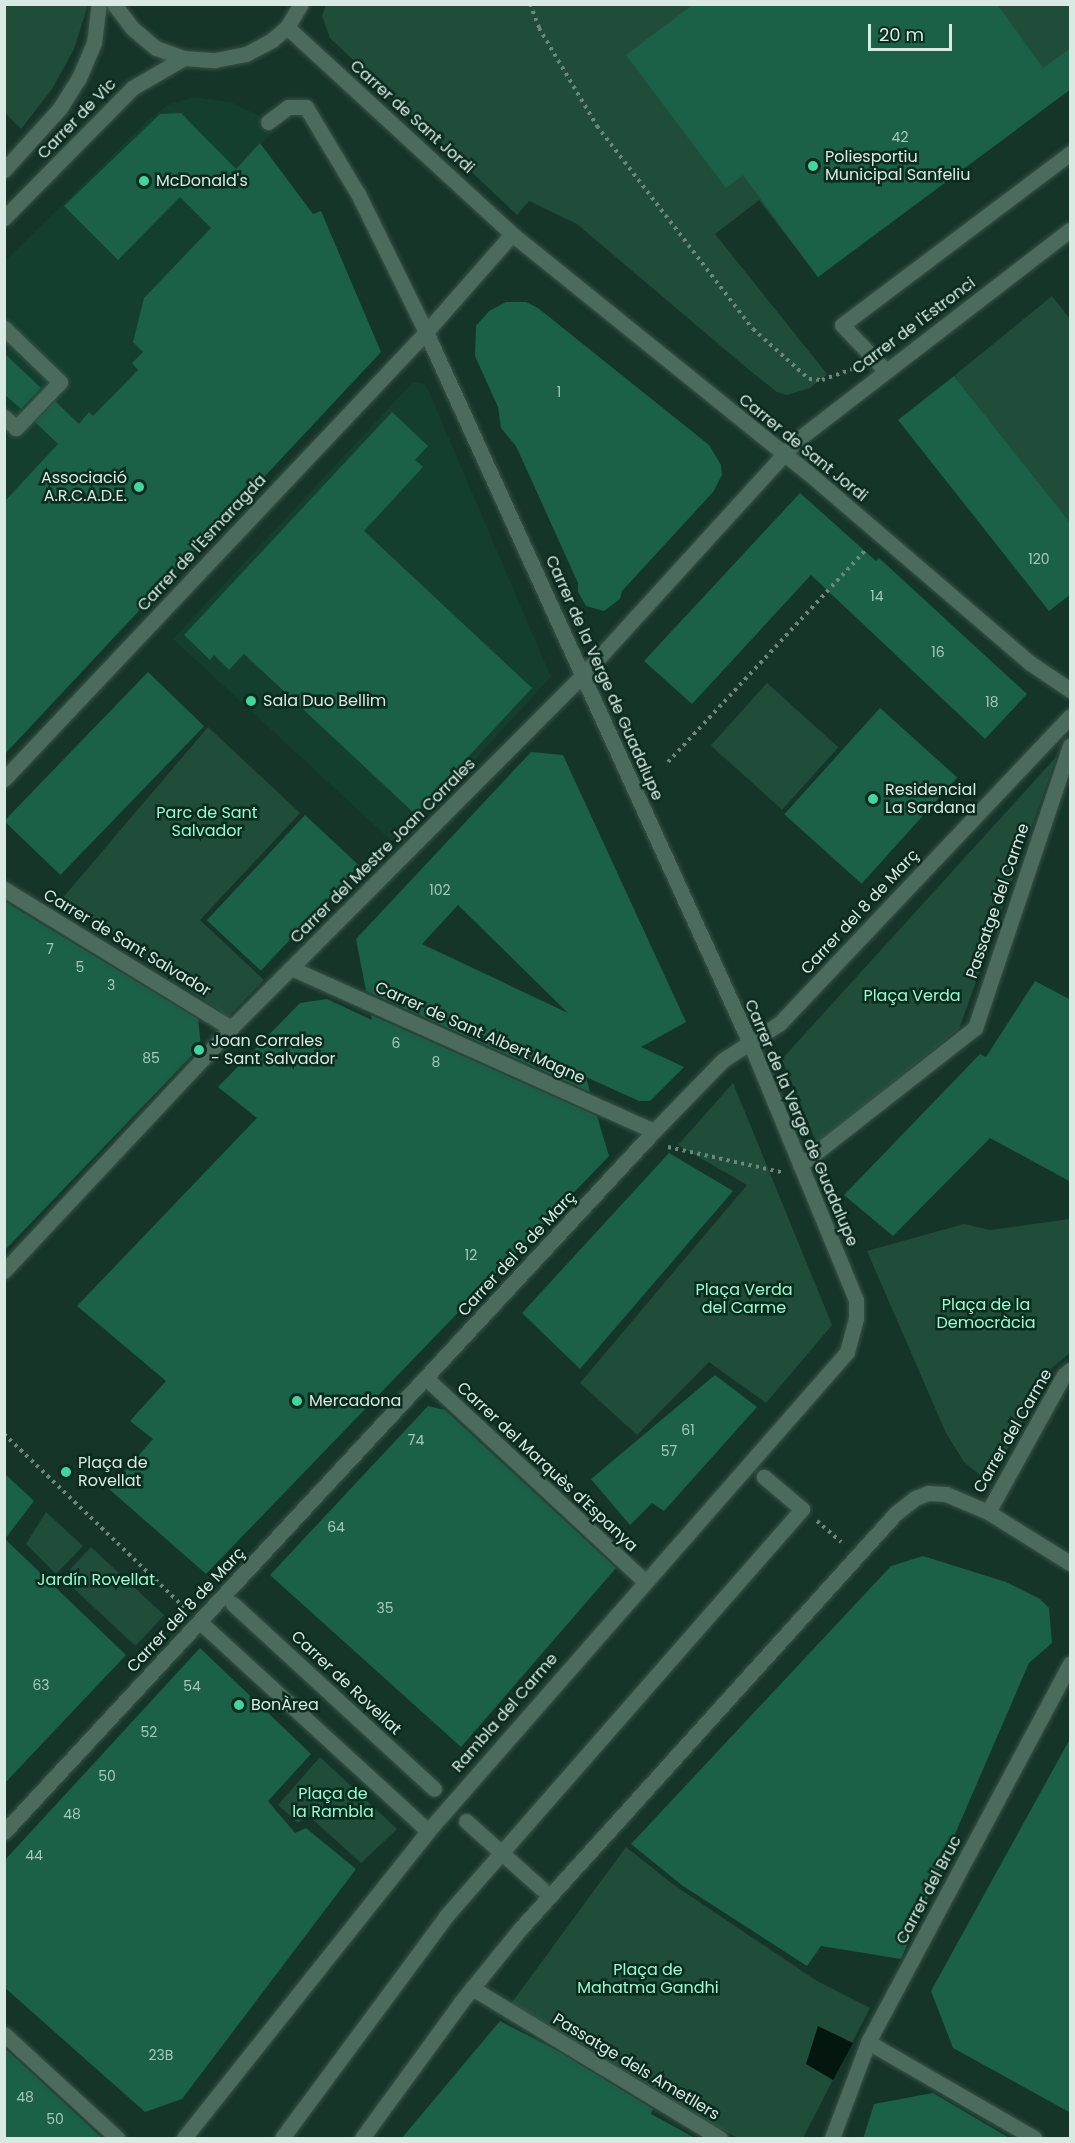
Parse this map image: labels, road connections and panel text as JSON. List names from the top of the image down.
{
  "streets": {
    "street": [
      "Carrer de Sant Jordi",
      "Carrer de Vic",
      "Carrer de l'Estronci",
      "Carrer de l'Esmaragda",
      "Carrer de la Verge de Guadalupe",
      "Carrer del Mestre Joan Corrales",
      "Passatge del Carme",
      "Carrer del 8 de Març",
      "Carrer de Sant Salvador",
      "Carrer de Sant Albert Magne",
      "Carrer del Carme",
      "Carrer del Marquès d'Espanya",
      "Carrer de Rovellat",
      "Rambla del Carme",
      "Carrer del Bruc",
      "Passatge dels Ametllers"
    ]
  },
  "crossings": [
    ["Carrer de Sant Jordi", "Carrer de l'Estronci"],
    ["Carrer de Sant Jordi", "Carrer del Mestre Joan Corrales"],
    ["Carrer de l'Estronci", "Carrer del Mestre Joan Corrales"],
    ["Carrer de l'Esmaragda", "Carrer de la Verge de Guadalupe"],
    ["Carrer de la Verge de Guadalupe", "Carrer del Mestre Joan Corrales"],
    ["Carrer de la Verge de Guadalupe", "Passatge del Carme"],
    ["Carrer de la Verge de Guadalupe", "Carrer del 8 de Març"],
    ["Carrer de la Verge de Guadalupe", "Rambla del Carme"],
    ["Carrer del Mestre Joan Corrales", "Carrer de Sant Salvador"],
    ["Carrer del Mestre Joan Corrales", "Carrer de Sant Albert Magne"],
    ["Carrer del 8 de Març", "Carrer de Sant Albert Magne"],
    ["Carrer del 8 de Març", "Carrer del Marquès d'Espanya"],
    ["Carrer del Marquès d'Espanya", "Rambla del Carme"]
  ],
  "parks": [
    "Parc de Sant Salvador",
    "Plaça Verda",
    "Plaça Verda del Carme",
    "Plaça de la Democràcia",
    "Jardín Rovellat",
    "Plaça de la Rambla",
    "Plaça de Mahatma Gandhi"
  ],
  "places": [
    "Poliesportiu Municipal Sanfeliu",
    "McDonald's",
    "Associació A.R.C.A.D.E.",
    "Sala Duo Bellim",
    "Residencial La Sardana",
    "Joan Corrales - Sant Salvador",
    "Mercadona",
    "Plaça de Rovellat",
    "BonÀrea"
  ],
  "house_numbers": [
    "42",
    "1",
    "120",
    "14",
    "16",
    "18",
    "102",
    "7",
    "5",
    "3",
    "6",
    "85",
    "8",
    "12",
    "61",
    "74",
    "57",
    "64",
    "35",
    "63",
    "54",
    "52",
    "50",
    "48",
    "44",
    "23B",
    "48",
    "50"
  ],
  "scale_bar": "20 m"
}
